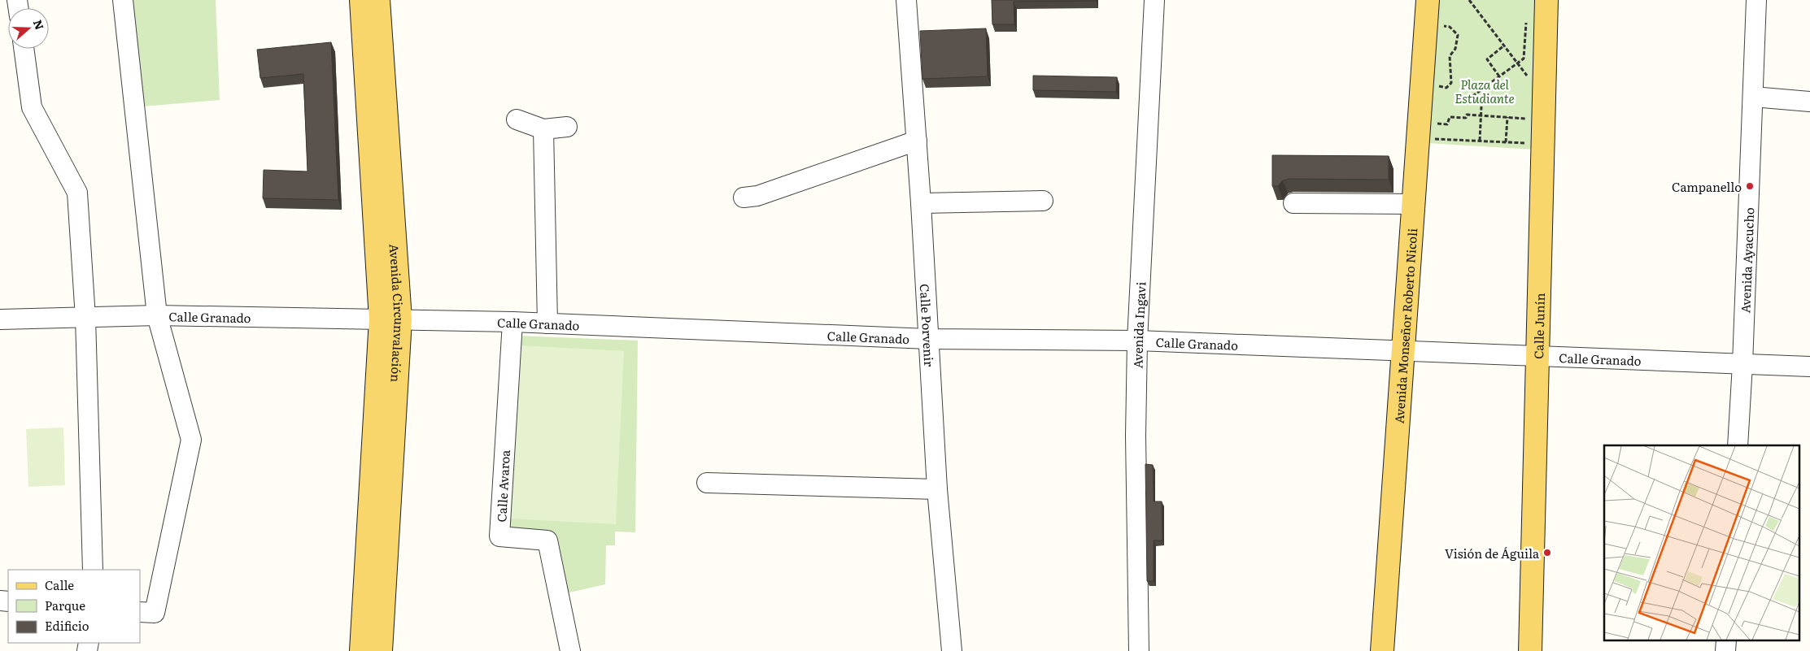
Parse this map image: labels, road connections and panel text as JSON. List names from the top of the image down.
{
  "streets": {
    "main road": ["Avenida Circunvalación", "Avenida Monseñor Roberto Nicoli", "Calle Junín"],
    "street": [
      "Avenida Ayacucho",
      "Calle Granado",
      "Avenida Ingavi",
      "Calle Porvenir",
      "Calle Avaroa"
    ]
  },
  "crossings": [
    ["Avenida Ayacucho", "Calle Granado"],
    ["Avenida Circunvalación", "Calle Granado"],
    ["Calle Granado", "Avenida Ingavi"],
    ["Calle Granado", "Calle Porvenir"],
    ["Calle Granado", "Avenida Monseñor Roberto Nicoli"],
    ["Calle Granado", "Calle Junín"],
    ["Calle Granado", "Calle Avaroa"]
  ],
  "parks": ["Plaza del Estudiante"],
  "places": ["Campanello", "Visión de Águila"],
  "legend": ["Calle", "Parque", "Edificio"],
  "north": "right"
}
